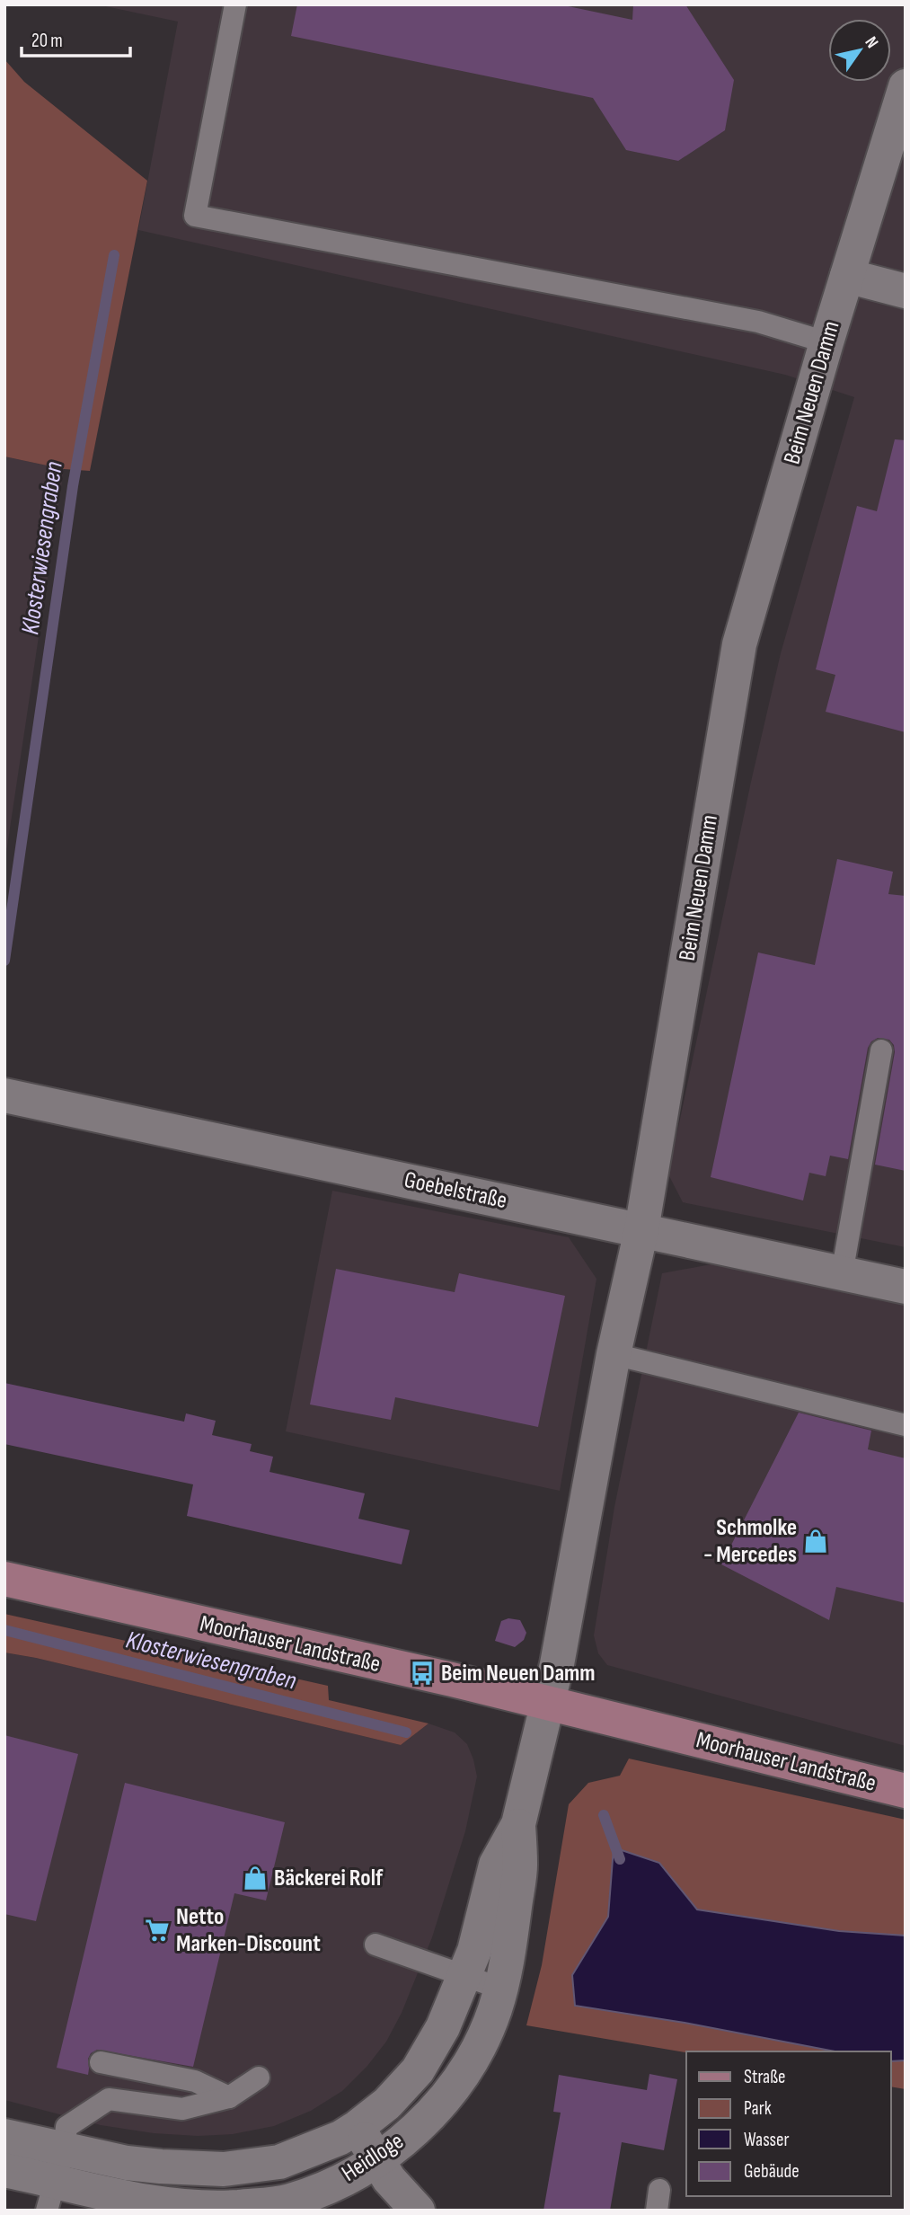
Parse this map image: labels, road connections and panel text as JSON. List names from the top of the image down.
{
  "streets": {
    "street": [
      "Beim Neuen Damm",
      "Goebelstraße",
      "Moorhauser Landstraße",
      "Heidloge"
    ]
  },
  "crossings": [
    ["Beim Neuen Damm", "Goebelstraße"],
    ["Beim Neuen Damm", "Moorhauser Landstraße"],
    ["Beim Neuen Damm", "Heidloge"],
    ["Moorhauser Landstraße", "Heidloge"]
  ],
  "water": ["Klosterwiesengraben"],
  "places": {
    "shop": ["Schmolke - Mercedes", "Bäckerei Rolf"],
    "bus stop": ["Beim Neuen Damm"],
    "supermarket": ["Netto Marken-Discount"]
  },
  "legend": [
    "Straße",
    "Park",
    "Wasser",
    "Gebäude"
  ],
  "scale_bar": "20 m",
  "north": "top right"
}
